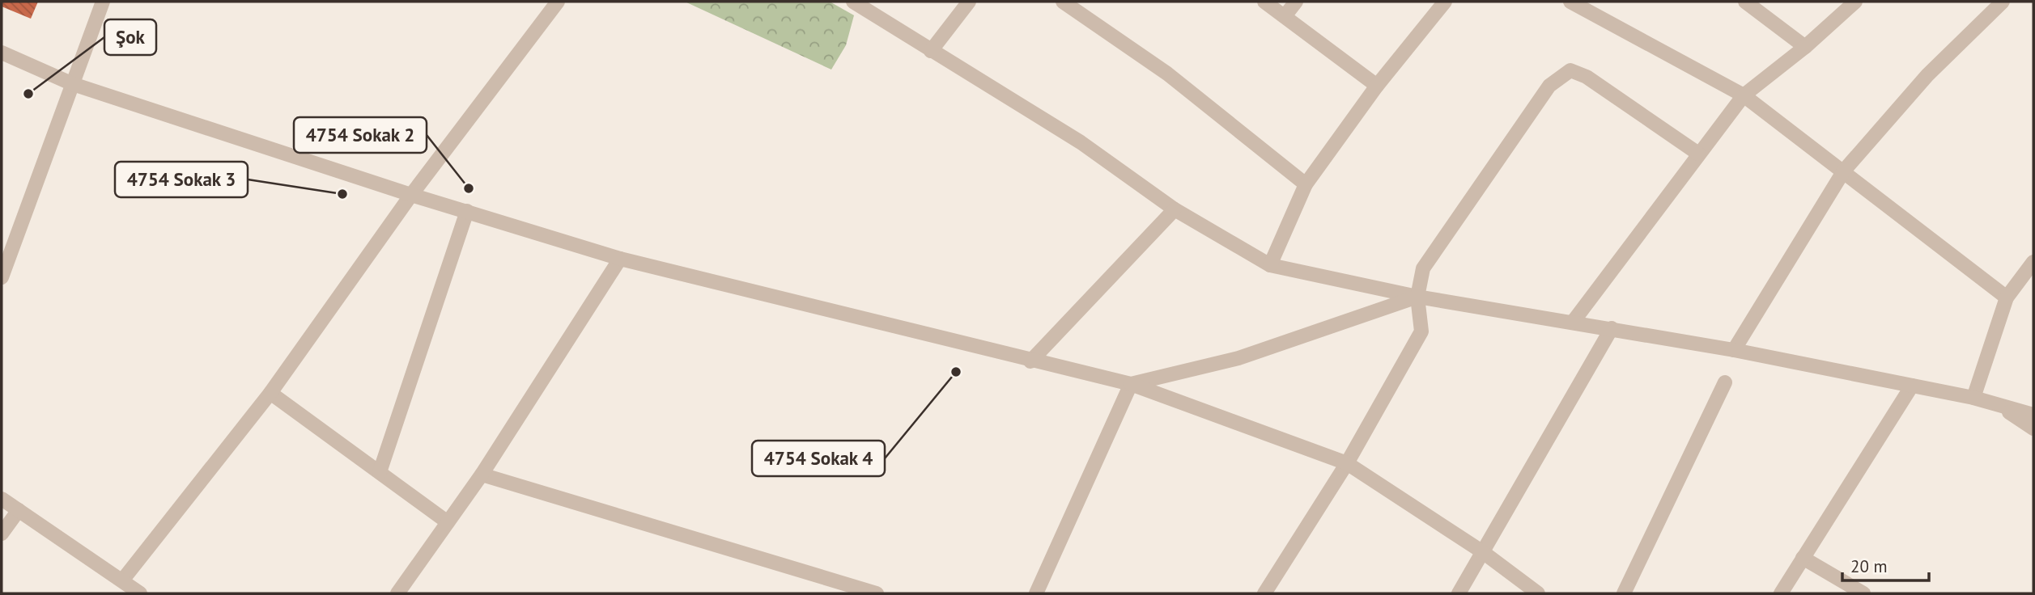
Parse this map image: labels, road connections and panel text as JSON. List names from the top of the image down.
{
  "places": [
    "Şok",
    "4754 Sokak 2",
    "4754 Sokak 3",
    "4754 Sokak 4"
  ],
  "scale_bar": "20 m"
}
